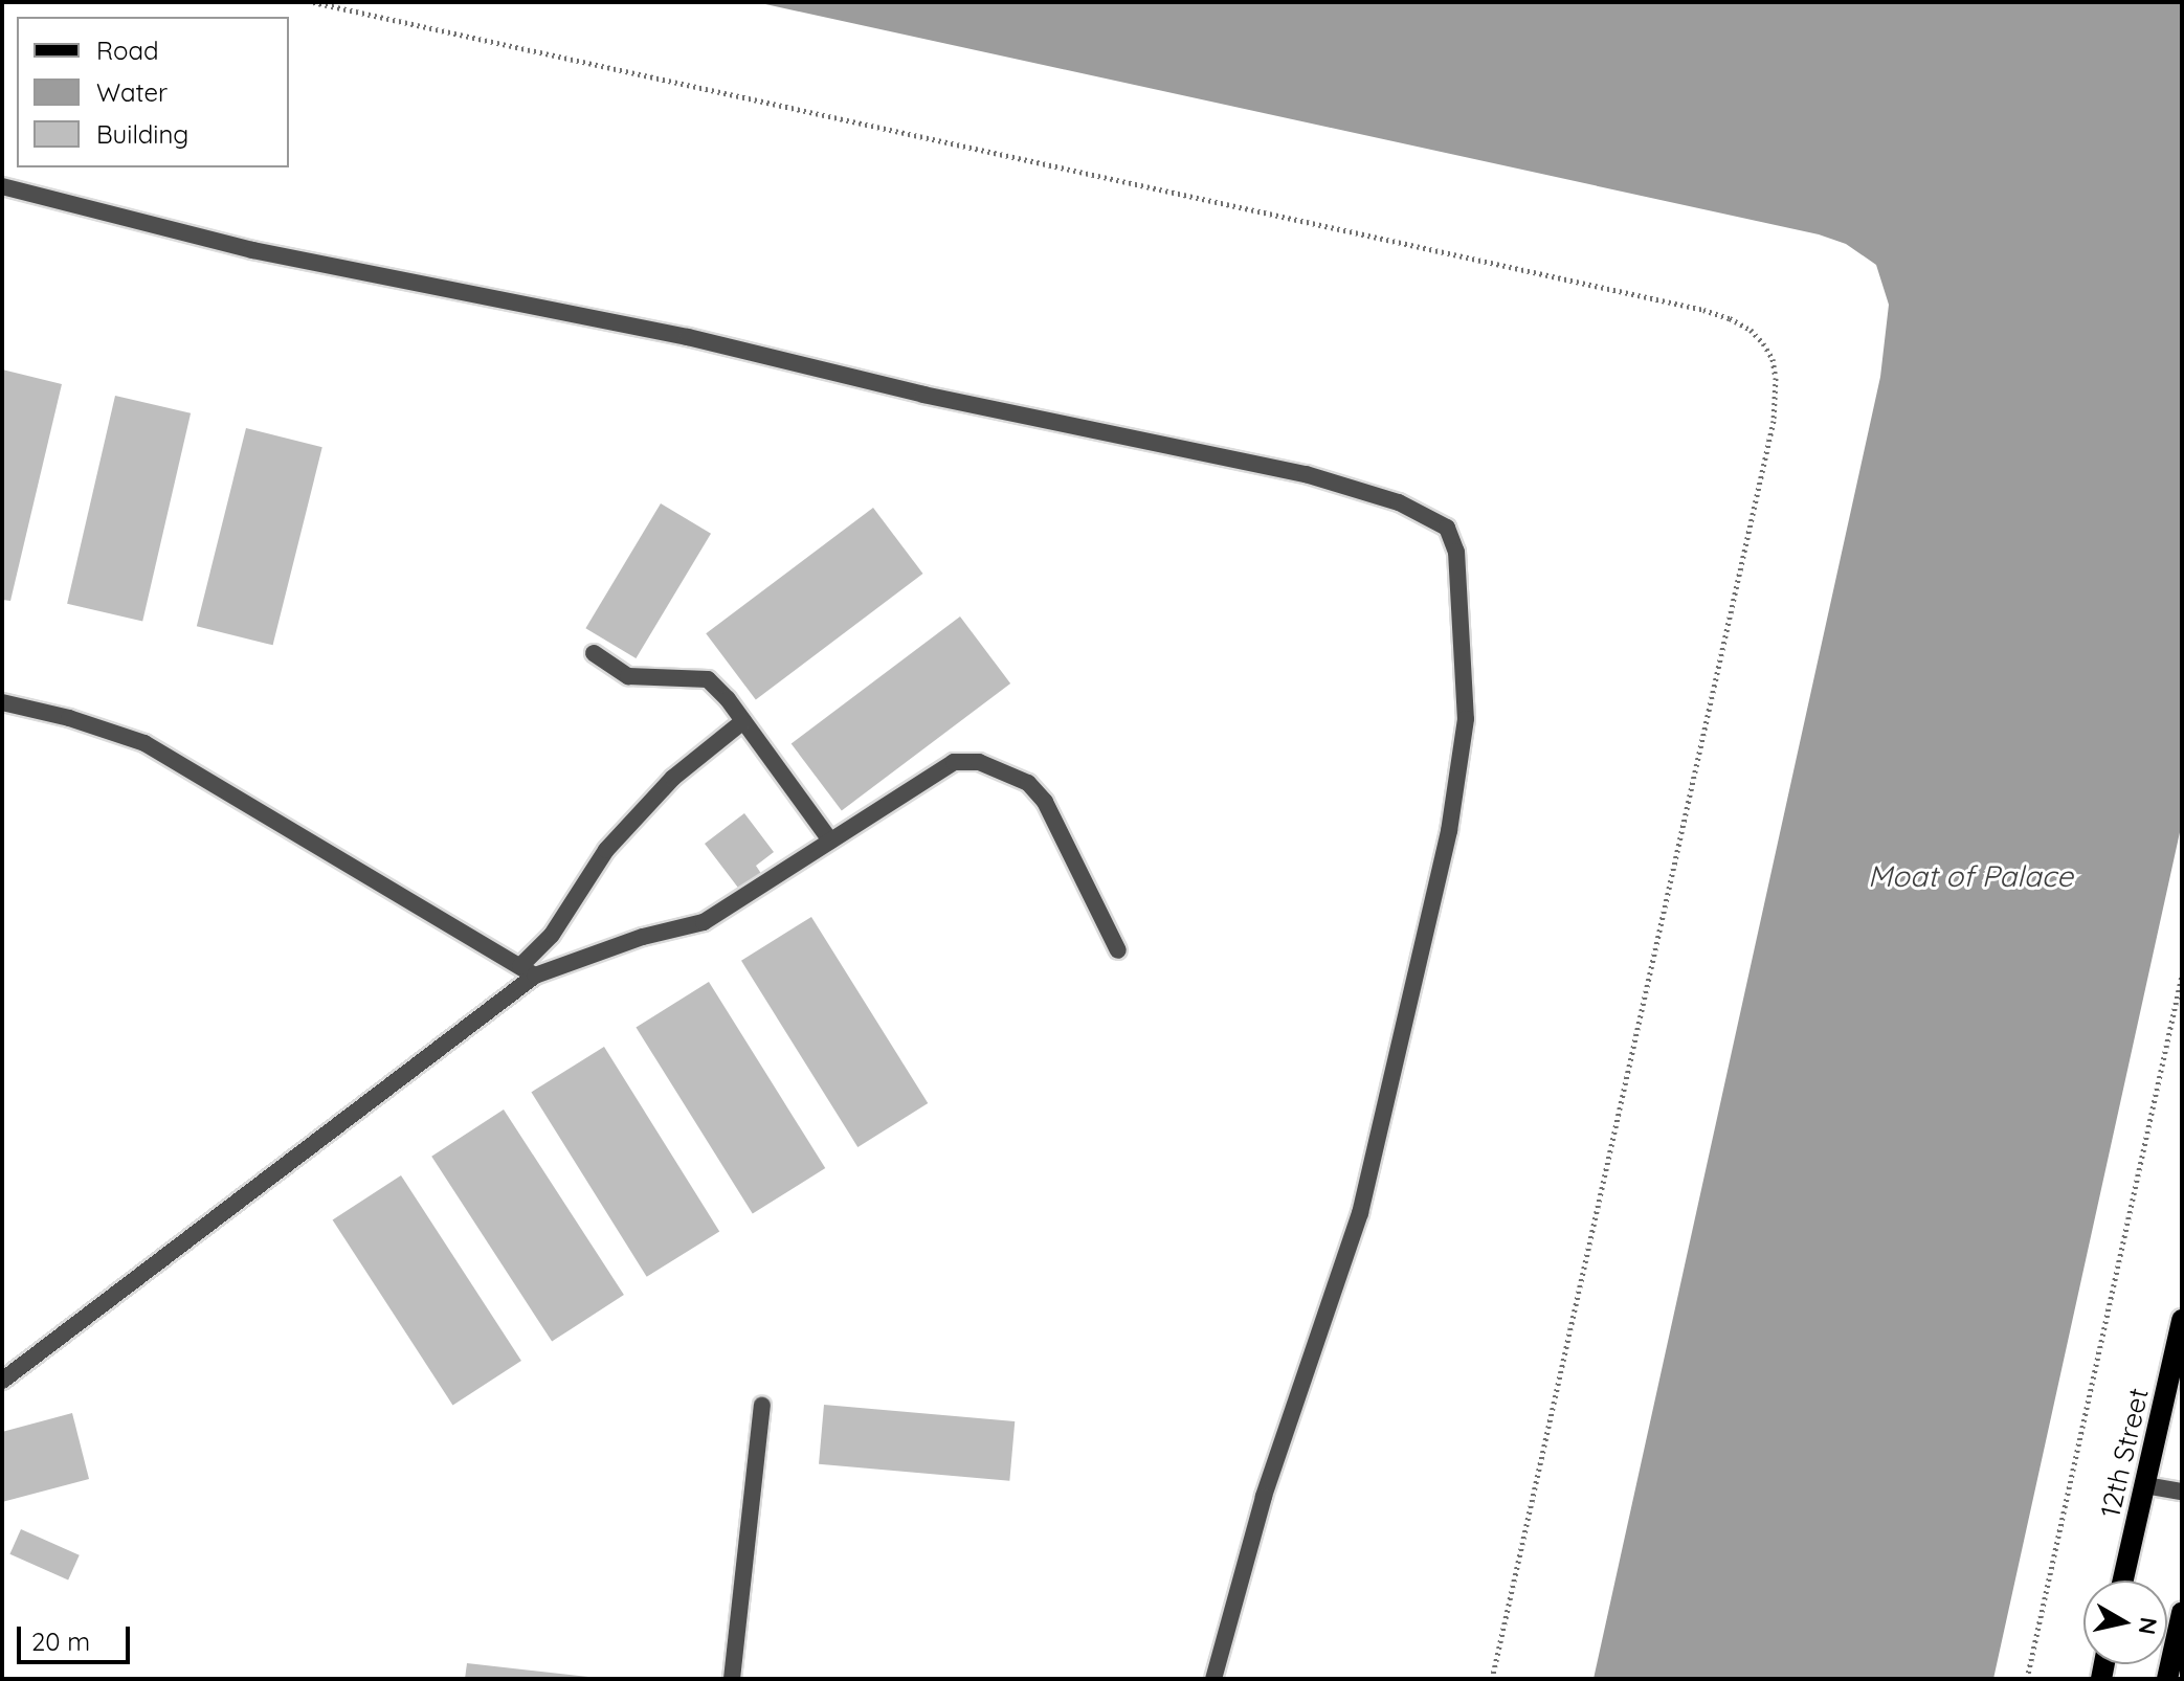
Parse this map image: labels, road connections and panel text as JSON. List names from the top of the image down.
{
  "streets": {
    "main road": ["12th Street"]
  },
  "water": ["Moat of Palace"],
  "legend": ["Road", "Water", "Building"],
  "scale_bar": "20 m",
  "north": "right"
}
